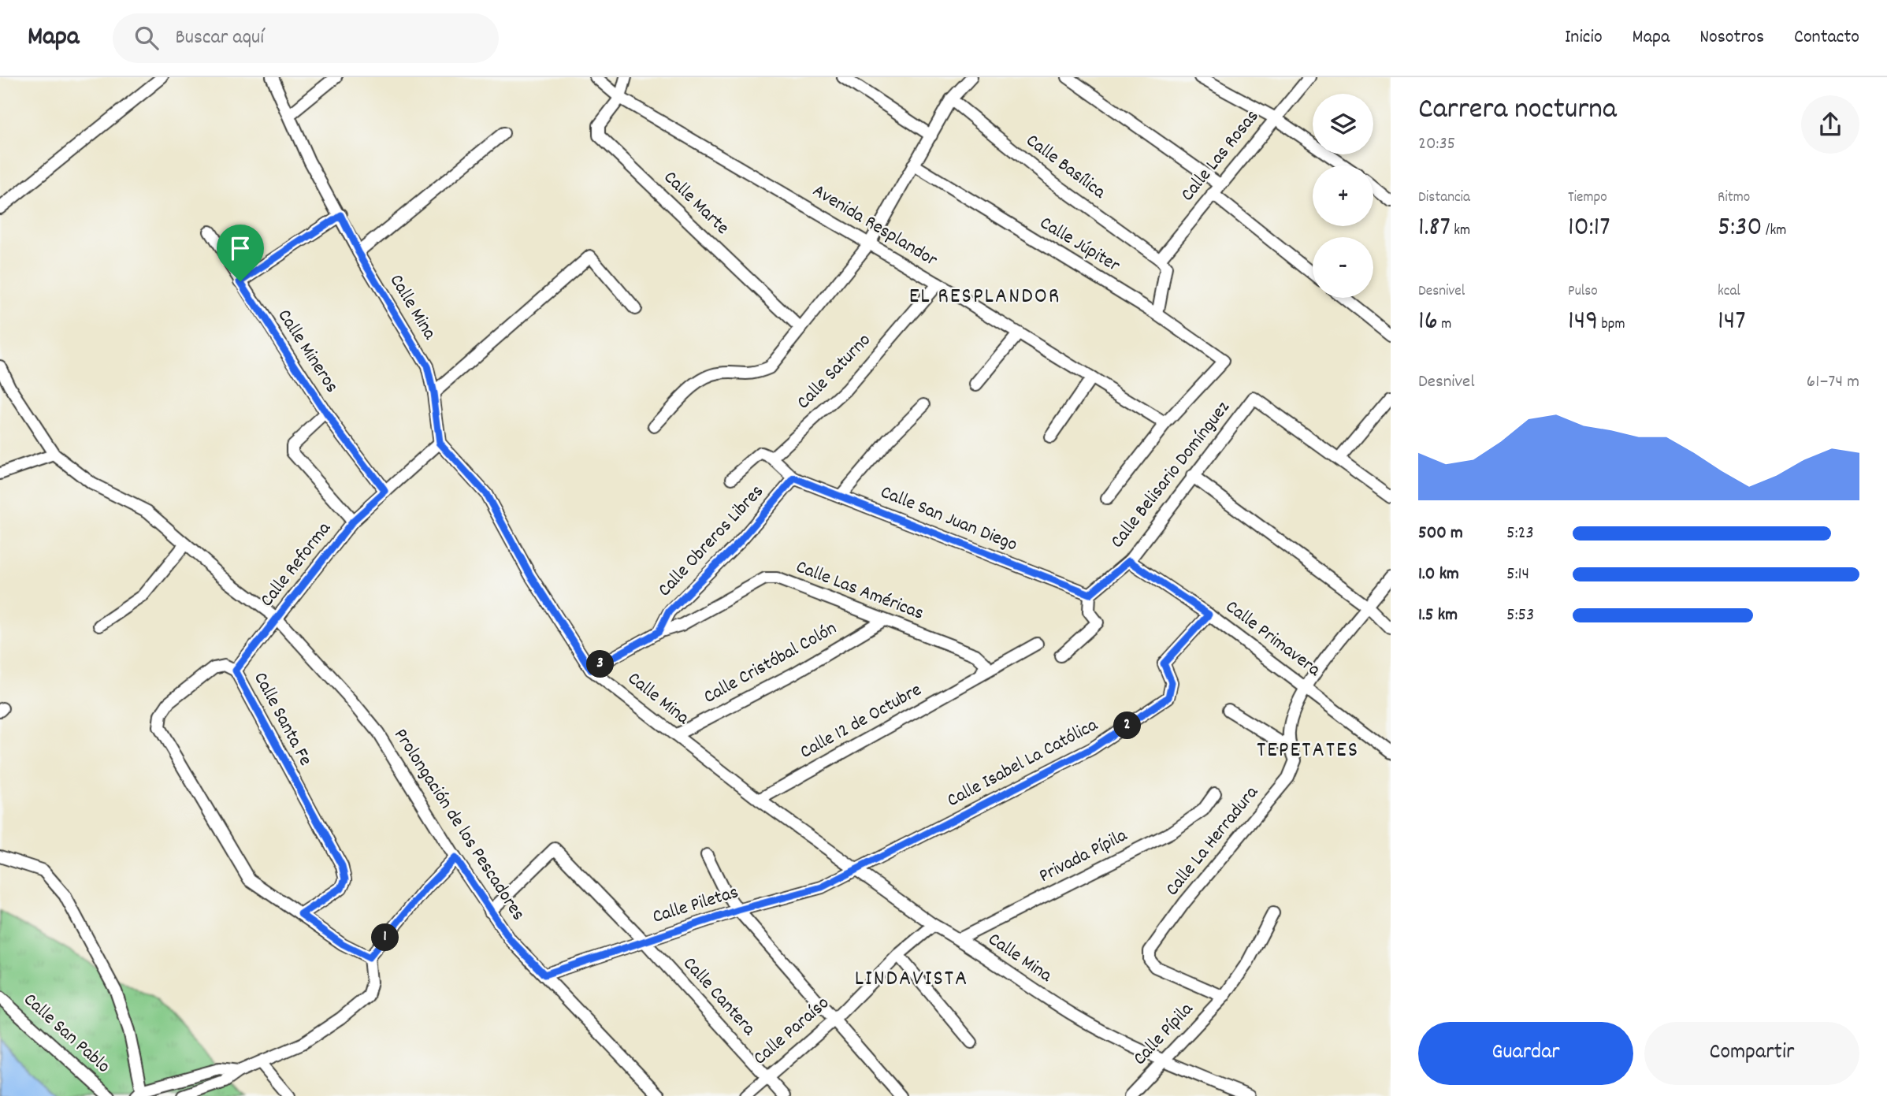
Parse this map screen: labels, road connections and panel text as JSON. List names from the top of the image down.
{
  "streets": {
    "street": [
      "Calle Las Rosas",
      "Calle Basílica",
      "Calle Marte",
      "Avenida Resplandor",
      "Calle Júpiter",
      "Calle Mina",
      "Calle Mineros",
      "Calle Saturno",
      "Calle Belisario Domínguez",
      "Calle San Juan Diego",
      "Calle Obreros Libres",
      "Calle Reforma",
      "Calle Las Américas",
      "Calle Primavera",
      "Calle Cristóbal Colón",
      "Calle Santa Fe",
      "Calle 12 de Octubre",
      "Calle Isabel La Católica",
      "Prolongación de los Pescadores",
      "Calle La Herradura",
      "Privada Pípila",
      "Calle Piletas",
      "Calle Cantera",
      "Calle Paraíso",
      "Calle San Pablo",
      "Calle Pípila"
    ]
  },
  "crossings": [
    ["Calle Las Rosas", "Calle Basílica"],
    ["Calle Marte", "Avenida Resplandor"],
    ["Avenida Resplandor", "Calle Júpiter"],
    ["Avenida Resplandor", "Calle Saturno"],
    ["Calle Mina", "Calle Reforma"],
    ["Calle Mina", "Calle Las Américas"],
    ["Calle Mina", "Calle Cristóbal Colón"],
    ["Calle Mina", "Calle 12 de Octubre"],
    ["Calle Mina", "Calle Isabel La Católica"],
    ["Calle Mina", "Privada Pípila"],
    ["Calle Mina", "Calle Piletas"],
    ["Calle Mina", "Calle Paraíso"],
    ["Calle Mina", "Calle Pípila"],
    ["Calle Mineros", "Calle Reforma"],
    ["Calle Belisario Domínguez", "Calle San Juan Diego"],
    ["Calle Belisario Domínguez", "Calle Primavera"],
    ["Calle San Juan Diego", "Calle Obreros Libres"],
    ["Calle Obreros Libres", "Calle Las Américas"],
    ["Calle Reforma", "Calle Santa Fe"],
    ["Calle Reforma", "Prolongación de los Pescadores"],
    ["Calle Las Américas", "Calle Cristóbal Colón"],
    ["Calle Las Américas", "Calle 12 de Octubre"],
    ["Calle Primavera", "Calle Isabel La Católica"],
    ["Calle Primavera", "Calle La Herradura"],
    ["Calle Isabel La Católica", "Calle Piletas"],
    ["Prolongación de los Pescadores", "Calle Piletas"],
    ["Prolongación de los Pescadores", "Calle Cantera"],
    ["Calle La Herradura", "Calle Pípila"],
    ["Calle Piletas", "Calle Cantera"],
    ["Calle Cantera", "Calle Paraíso"]
  ],
  "districts": ["EL RESPLANDOR", "TEPETATES", "LINDAVISTA"],
  "page": {
    "header": "Mapa",
    "search": "Buscar aquí",
    "nav": [
      "Inicio",
      "Mapa",
      "Nosotros",
      "Contacto"
    ],
    "heading": ["Carrera nocturna", "20:35"],
    "map_buttons": ["+", "−"],
    "stats": [
      ["Distancia", "1.87 km"],
      ["Tiempo", "10:17"],
      ["Ritmo", "5:30 /km"],
      ["Desnivel", "16 m"],
      ["Pulso", "149 bpm"],
      ["kcal", "147"]
    ],
    "chart": ["Desnivel", "61–74 m"],
    "list": [
      {
        "name": "500 m",
        "note": "5:23"
      },
      {
        "name": "1.0 km",
        "note": "5:14"
      },
      {
        "name": "1.5 km",
        "note": "5:53"
      }
    ],
    "pins": ["3", "2", "1"],
    "buttons": ["Guardar", "Compartir"]
  }
}
